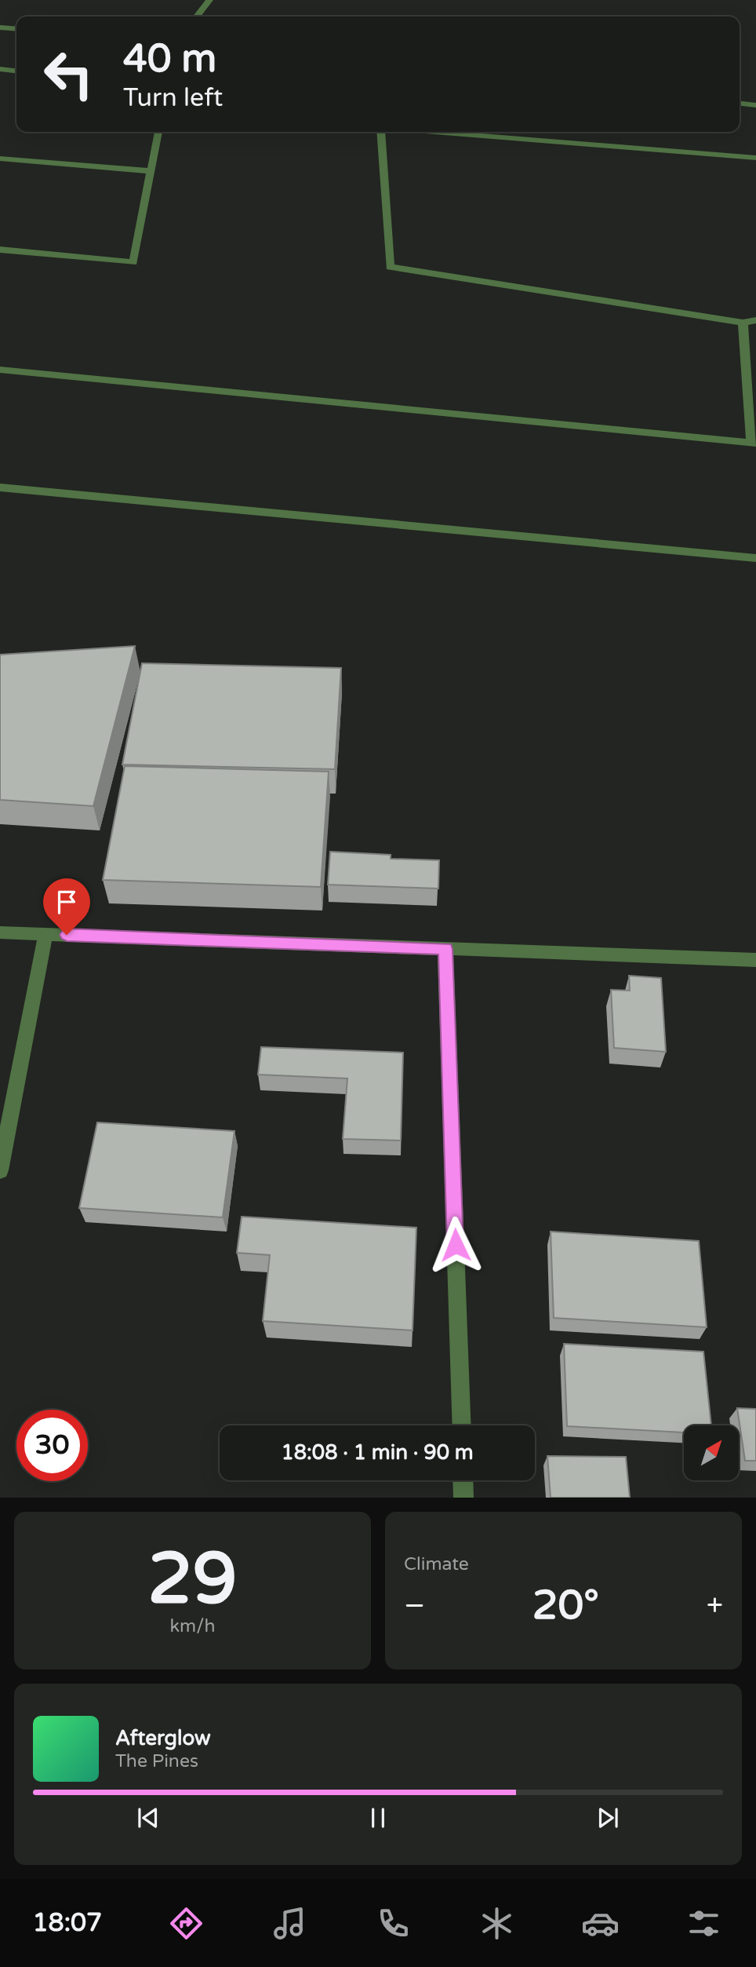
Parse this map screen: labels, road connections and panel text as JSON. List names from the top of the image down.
{
  "north": "top right",
  "page": {
    "turn": ["40 m", "Turn left"],
    "limit": "30",
    "trip": "18:08 · 1 min · 90 m",
    "tile": [
      ["29", "km/h"],
      "Climate"
    ],
    "heat": ["−", "20°", "+"],
    "song": ["Afterglow", "The Pines"],
    "tabs": "18:07"
  }
}
